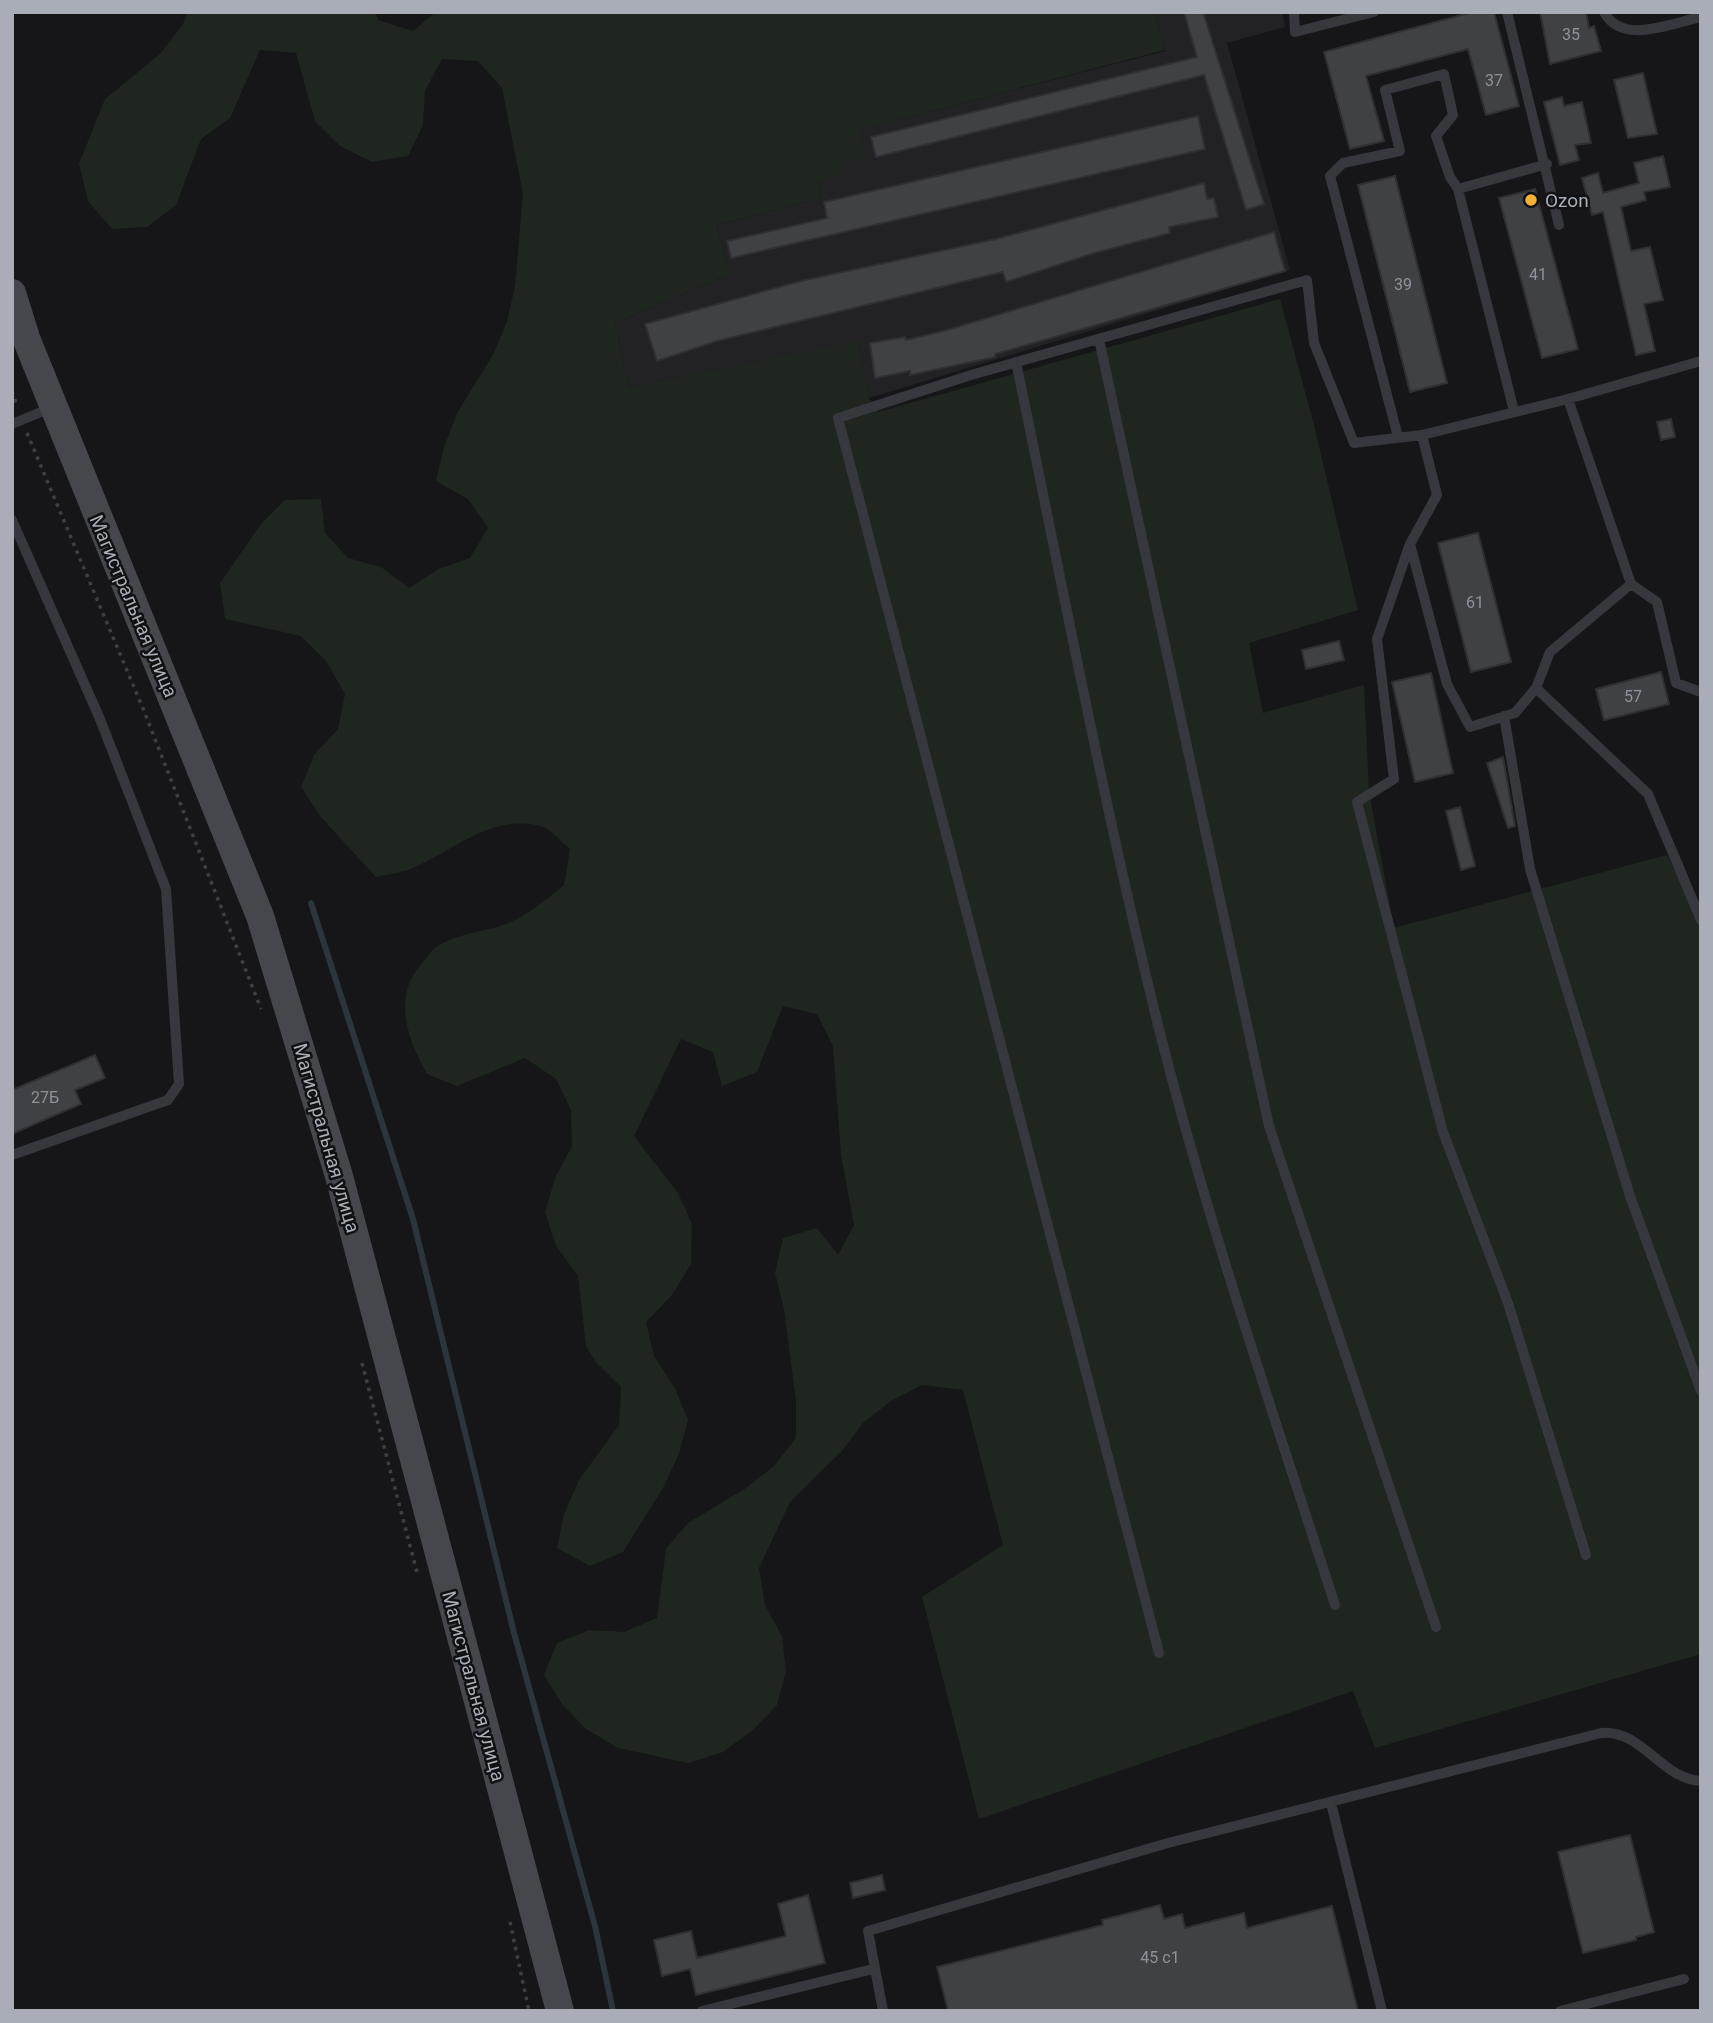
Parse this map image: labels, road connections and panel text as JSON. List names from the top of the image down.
{
  "streets": {
    "main road": ["Магистральная улица"]
  },
  "places": ["Ozon"],
  "house_numbers": [
    "35",
    "37",
    "41",
    "39",
    "61",
    "57",
    "27Б",
    "45 с1"
  ]
}
